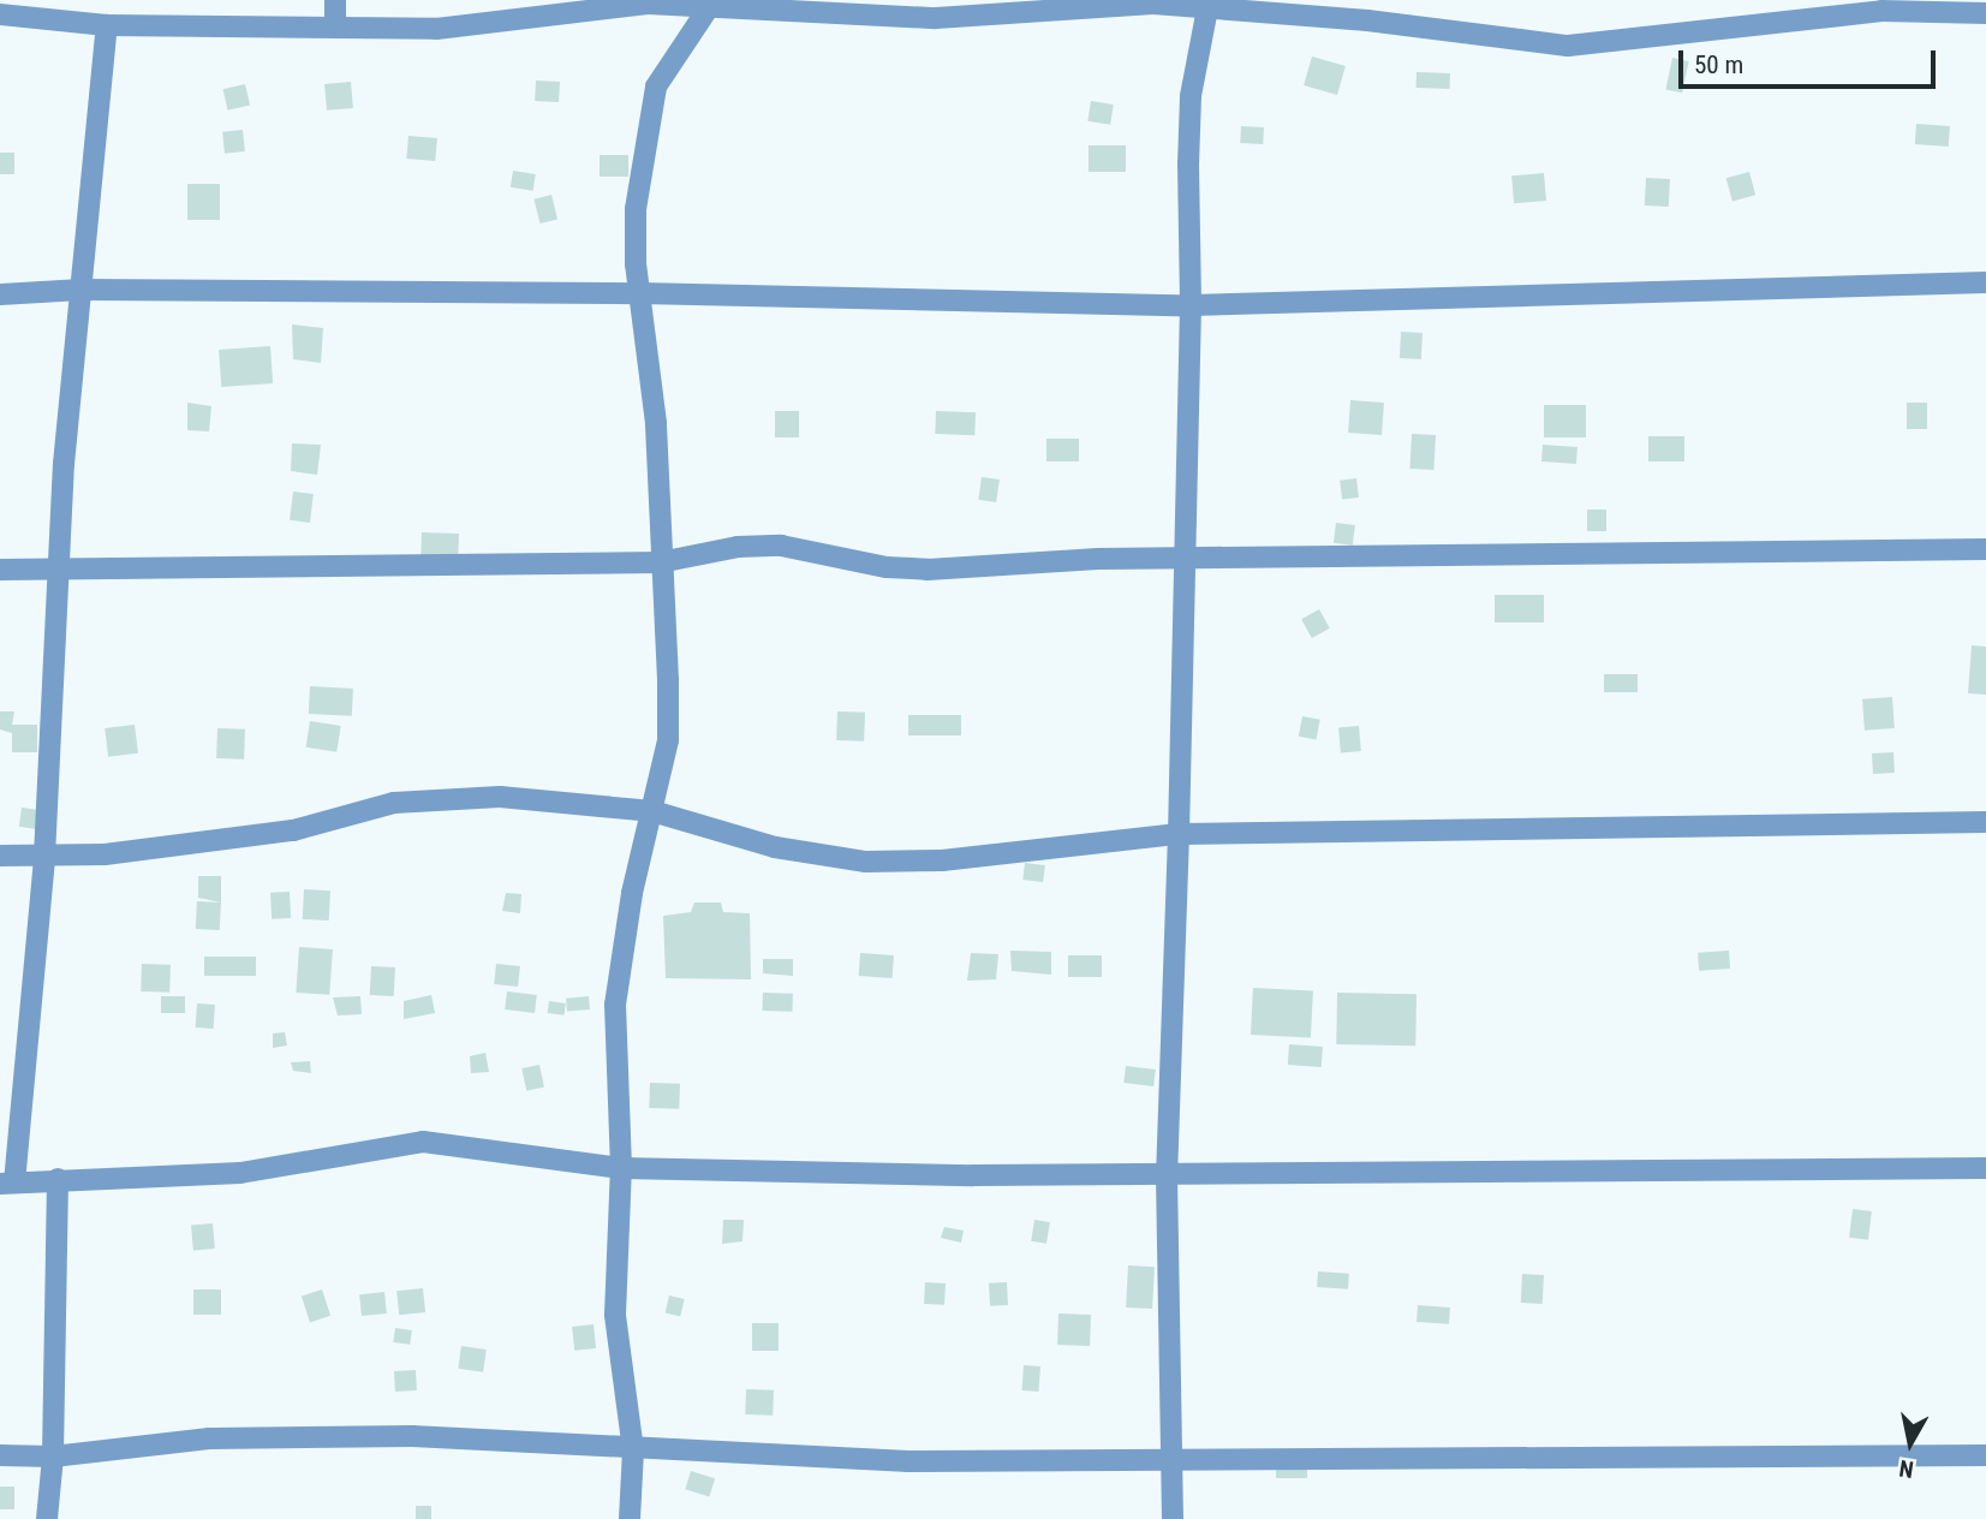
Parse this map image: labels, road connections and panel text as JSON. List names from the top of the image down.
{
  "scale_bar": "50 m",
  "north": "bottom"
}
